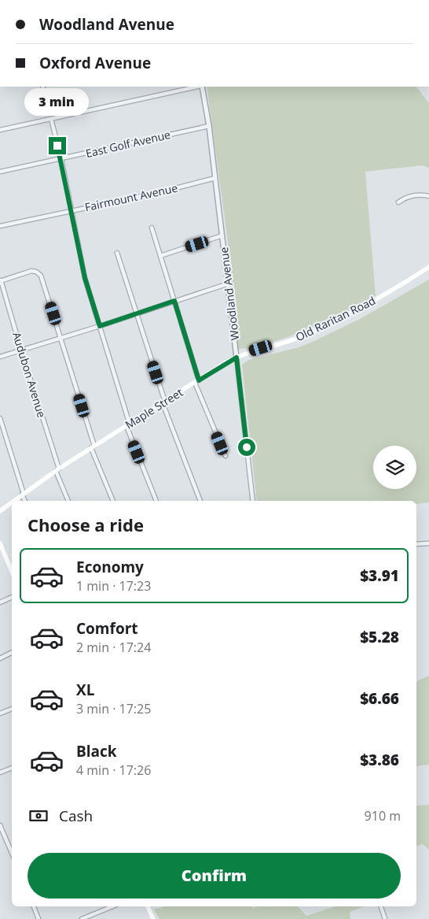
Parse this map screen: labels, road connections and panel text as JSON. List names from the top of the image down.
{
  "streets": {
    "main road": ["Old Raritan Road", "Maple Street"],
    "street": [
      "East Golf Avenue",
      "Fairmount Avenue",
      "Woodland Avenue",
      "Audubon Avenue"
    ]
  },
  "crossings": [
    ["East Golf Avenue", "Woodland Avenue"],
    ["Fairmount Avenue", "Woodland Avenue"],
    ["Woodland Avenue", "Old Raritan Road"],
    ["Woodland Avenue", "Maple Street"],
    ["Old Raritan Road", "Maple Street"],
    ["Audubon Avenue", "Maple Street"]
  ],
  "page": {
    "banner": ["Woodland Avenue", "Oxford Avenue"],
    "bubble": "3 min",
    "heading": "Choose a ride",
    "list": [
      {
        "name": "Economy",
        "note": "1 min · 17:23",
        "value": "$3.91"
      },
      {
        "name": "Comfort",
        "note": "2 min · 17:24",
        "value": "$5.28"
      },
      {
        "name": "XL",
        "note": "3 min · 17:25",
        "value": "$6.66"
      },
      {
        "name": "Black",
        "note": "4 min · 17:26",
        "value": "$3.86"
      }
    ],
    "pay": ["Cash", "910 m"],
    "buttons": "Confirm"
  }
}
